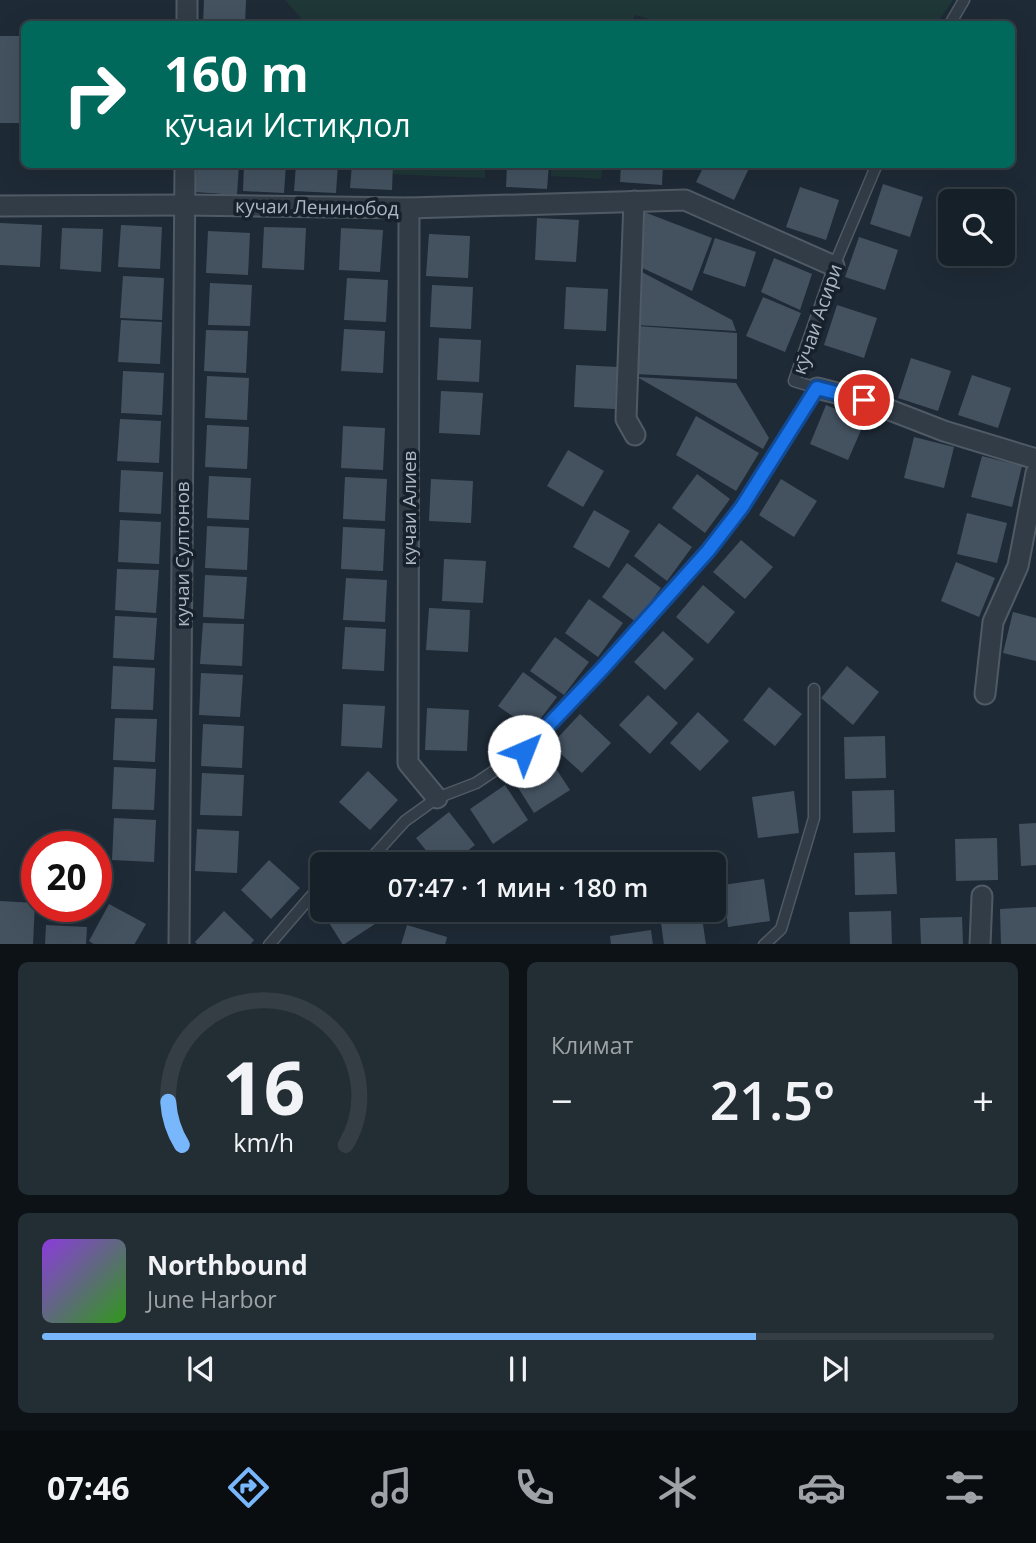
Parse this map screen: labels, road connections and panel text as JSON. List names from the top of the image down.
{
  "streets": {
    "street": ["кучаи Ленинобод", "кучаи Алиев", "кучаи Султонов"],
    "lane": ["кӯчаи Асири"]
  },
  "crossings": [
    ["кучаи Ленинобод", "кӯчаи Асири"],
    ["кучаи Ленинобод", "кучаи Алиев"],
    ["кучаи Ленинобод", "кучаи Султонов"],
    ["кӯчаи Асири", "кучаи Алиев"]
  ],
  "page": {
    "turn": ["160 m", "кӯчаи Истиқлол"],
    "limit": "20",
    "trip": "07:47 · 1 мин · 180 m",
    "tile": "Климат",
    "heat": ["−", "21.5°", "+"],
    "song": ["Northbound", "June Harbor"],
    "tabs": "07:46",
    "gauge": ["16", "km/h"]
  }
}
